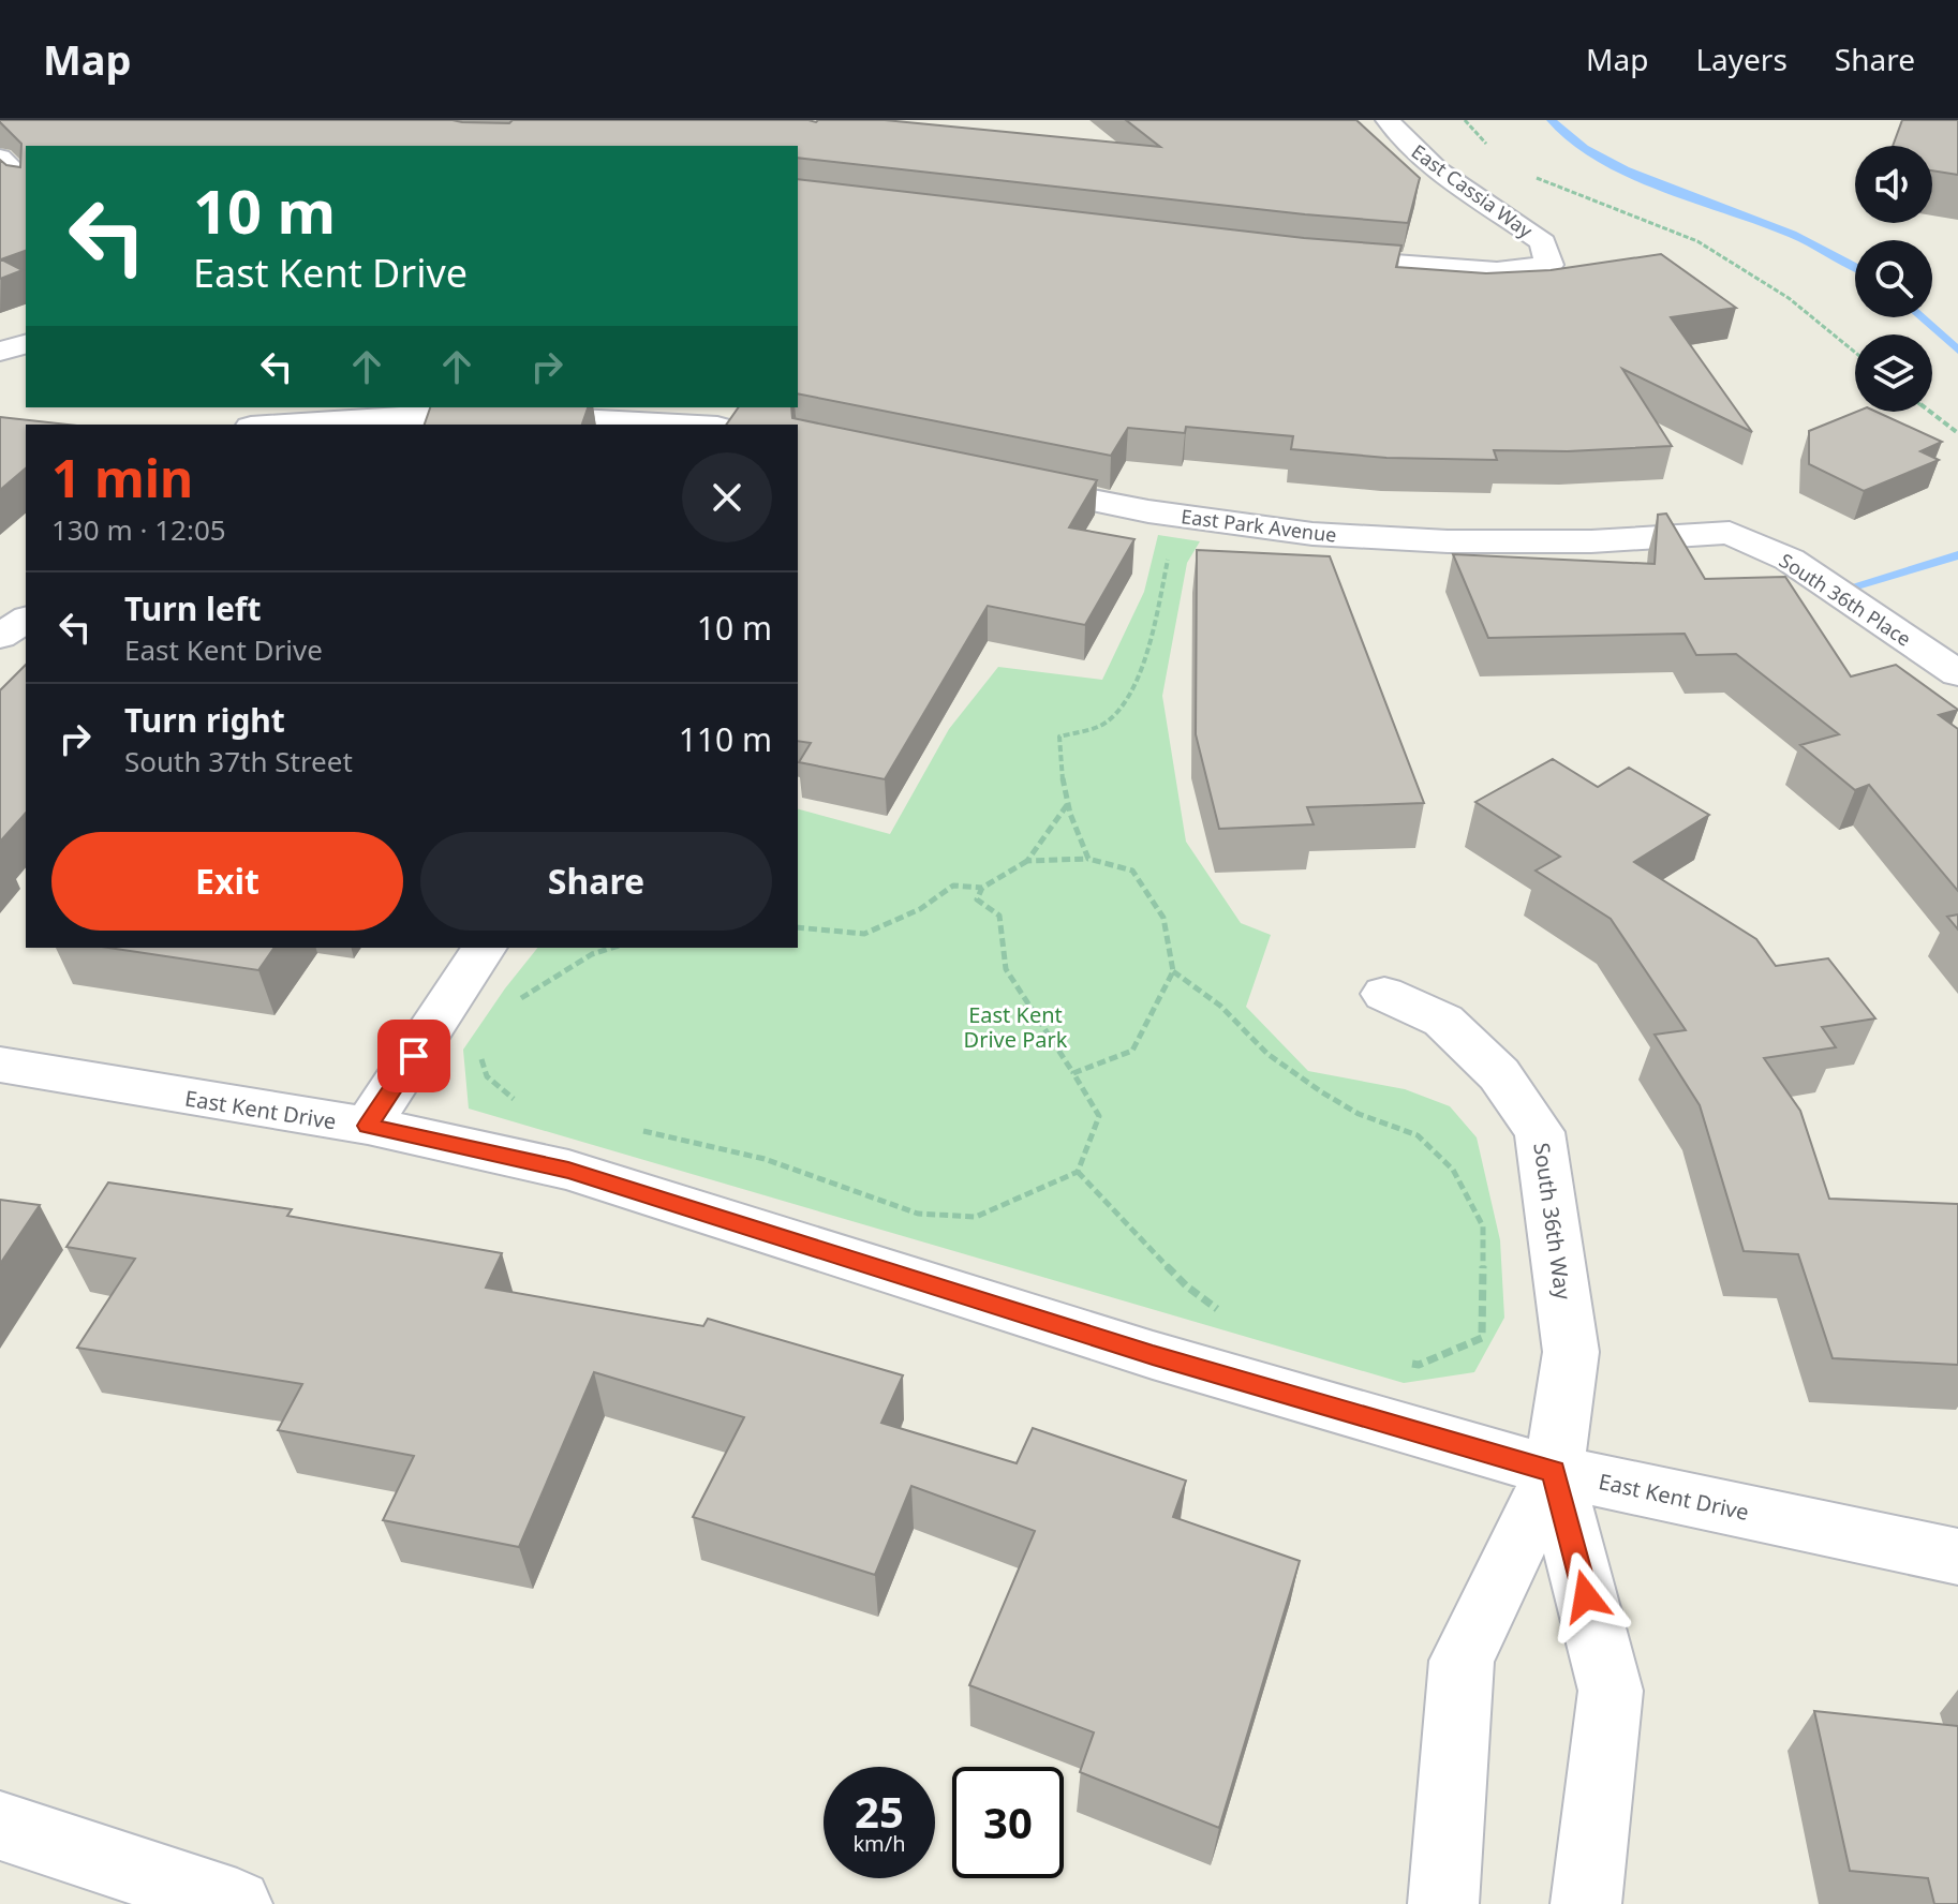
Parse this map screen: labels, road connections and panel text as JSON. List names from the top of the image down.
{
  "streets": {
    "street": [
      "East Cassia Way",
      "East Park Avenue",
      "South 36th Place",
      "East Kent Drive",
      "South 36th Way"
    ]
  },
  "crossings": [
    ["East Park Avenue", "South 36th Place"],
    ["East Kent Drive", "South 36th Way"]
  ],
  "parks": ["East Kent Drive Park"],
  "page": {
    "header": "Map",
    "nav": ["Map", "Layers", "Share"],
    "turn": ["10 m", "East Kent Drive"],
    "heading": ["1 min", "130 m · 12:05"],
    "list": [
      {
        "name": "Turn left",
        "note": "East Kent Drive",
        "value": "10 m"
      },
      {
        "name": "Turn right",
        "note": "South 37th Street",
        "value": "110 m"
      }
    ],
    "buttons": ["Exit", "Share"],
    "speed": "25 km/h",
    "limit": "30"
  }
}
